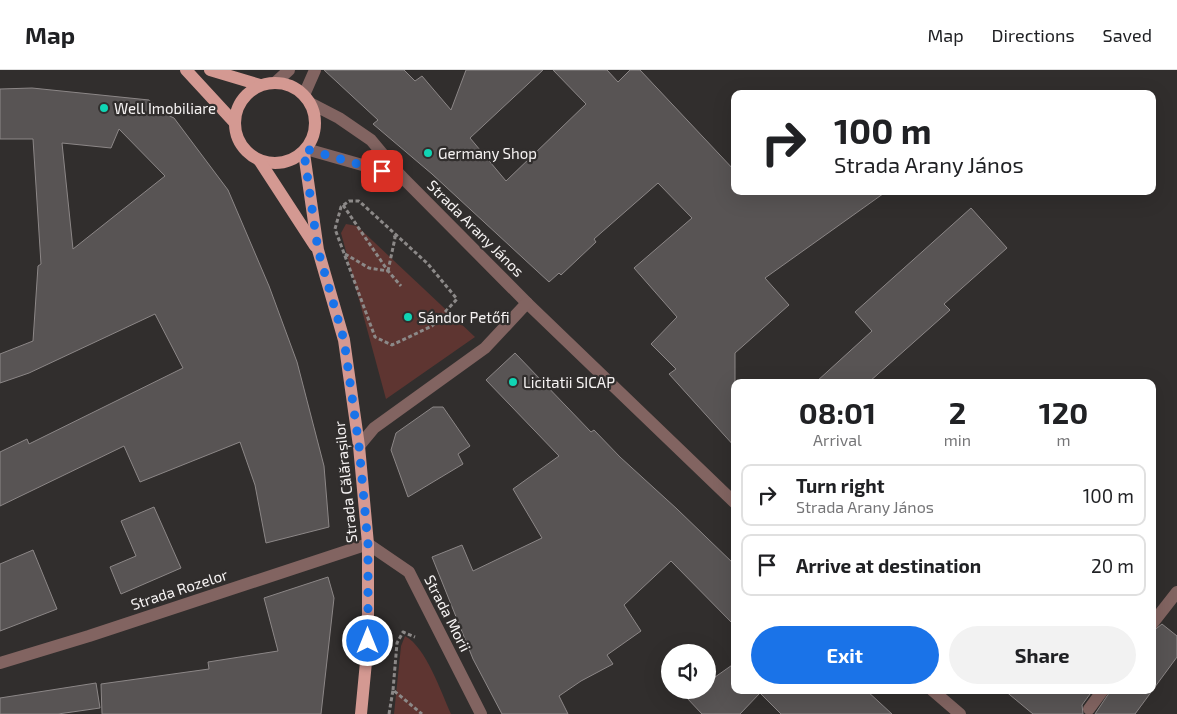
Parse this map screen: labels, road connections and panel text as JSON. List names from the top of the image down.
{
  "streets": {
    "main road": ["Strada Călărașilor"],
    "street": ["Strada Arany János", "Strada Rozelor", "Strada Morii"]
  },
  "crossings": [
    ["Strada Arany János", "Strada Călărașilor"],
    ["Strada Călărașilor", "Strada Rozelor"],
    ["Strada Călărașilor", "Strada Morii"],
    ["Strada Rozelor", "Strada Morii"]
  ],
  "places": [
    "Well Imobiliare",
    "Germany Shop",
    "Sándor Petőfi",
    "Licitatii SICAP"
  ],
  "page": {
    "header": "Map",
    "nav": ["Map", "Directions", "Saved"],
    "turn": ["100 m", "Strada Arany János"],
    "eta": [
      "08:01",
      "Arrival",
      "2",
      "min",
      "120",
      "m"
    ],
    "list": [
      {
        "name": "Turn right",
        "note": "Strada Arany János",
        "value": "100 m"
      },
      {
        "name": "Arrive at destination",
        "value": "20 m"
      }
    ],
    "buttons": ["Exit", "Share"]
  }
}
